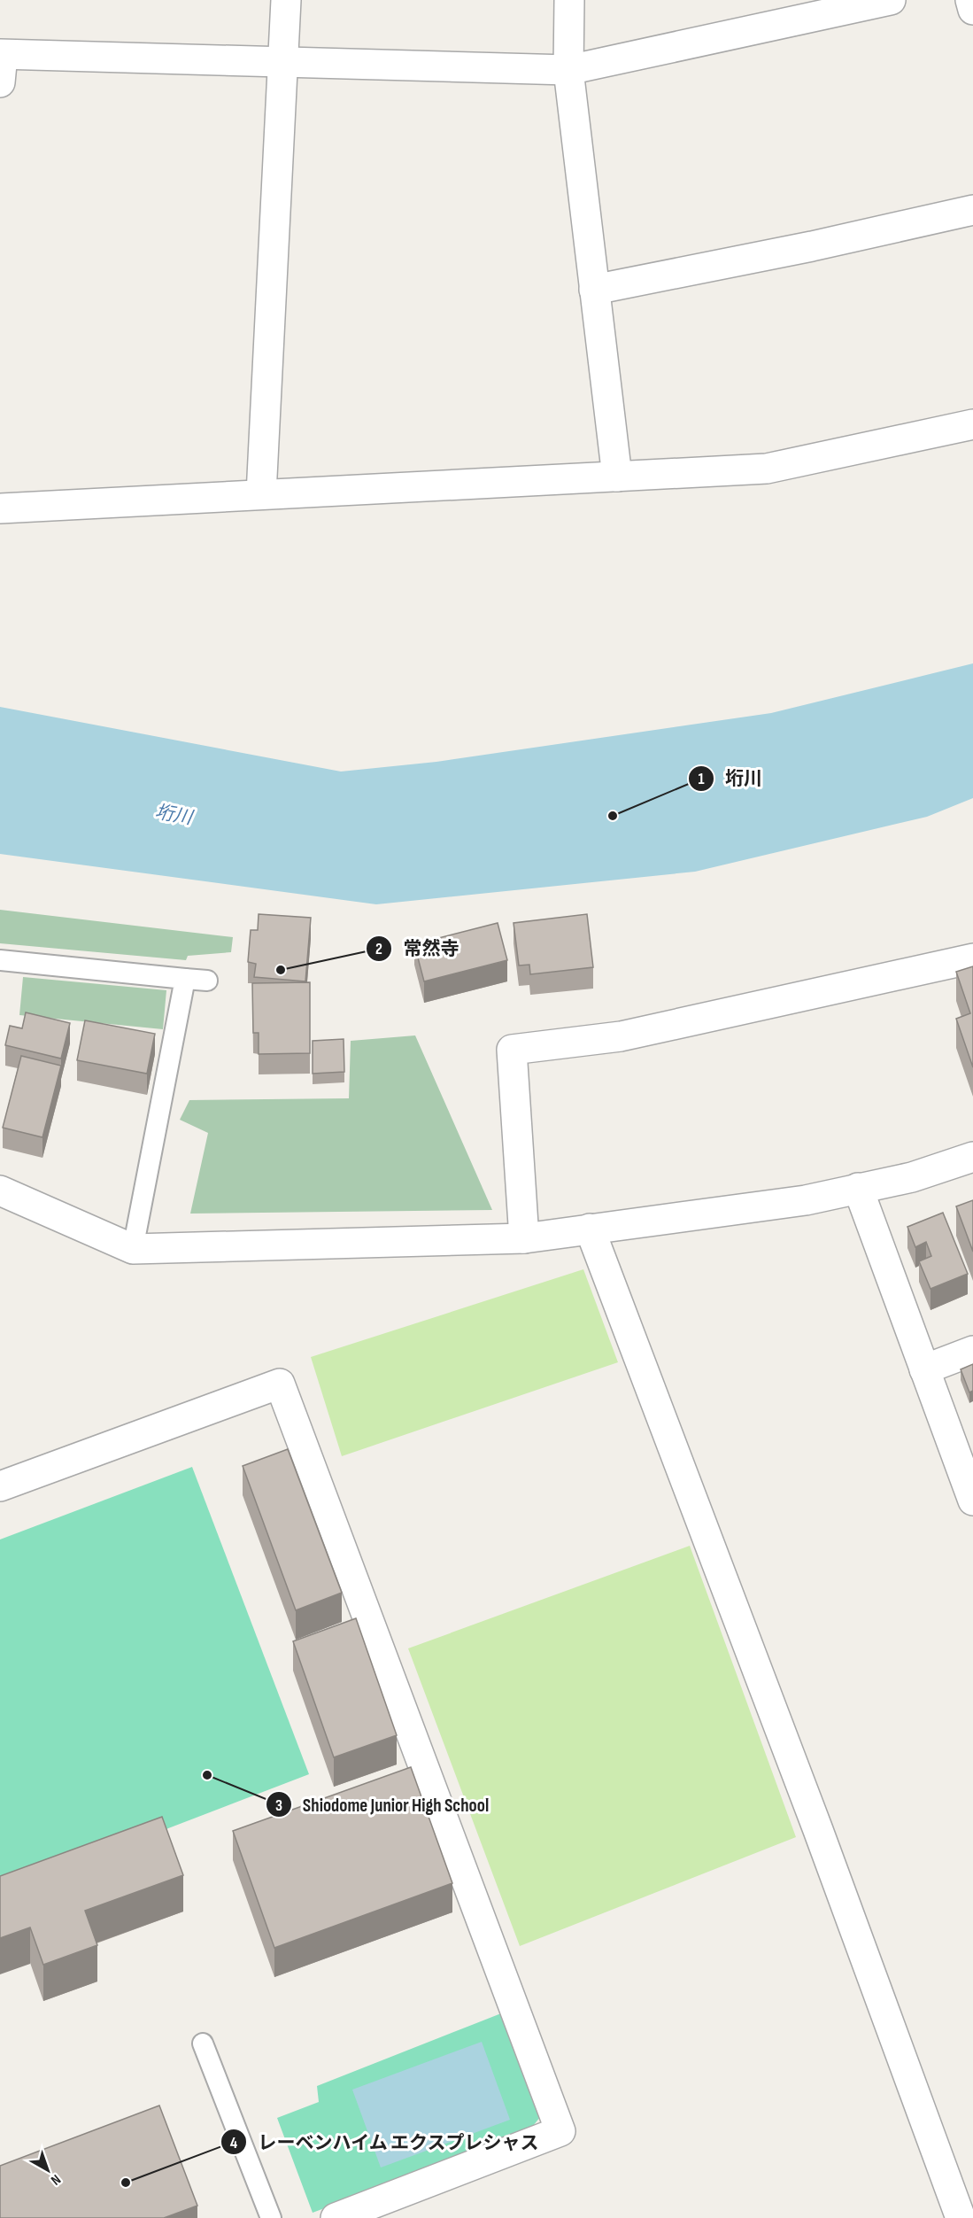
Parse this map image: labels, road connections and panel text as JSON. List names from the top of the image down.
{
  "water": ["垳川"],
  "places": [
    "垳川",
    "常然寺",
    "Shiodome Junior High School",
    "レーベンハイム エクスプレシャス"
  ],
  "north": "bottom right"
}
